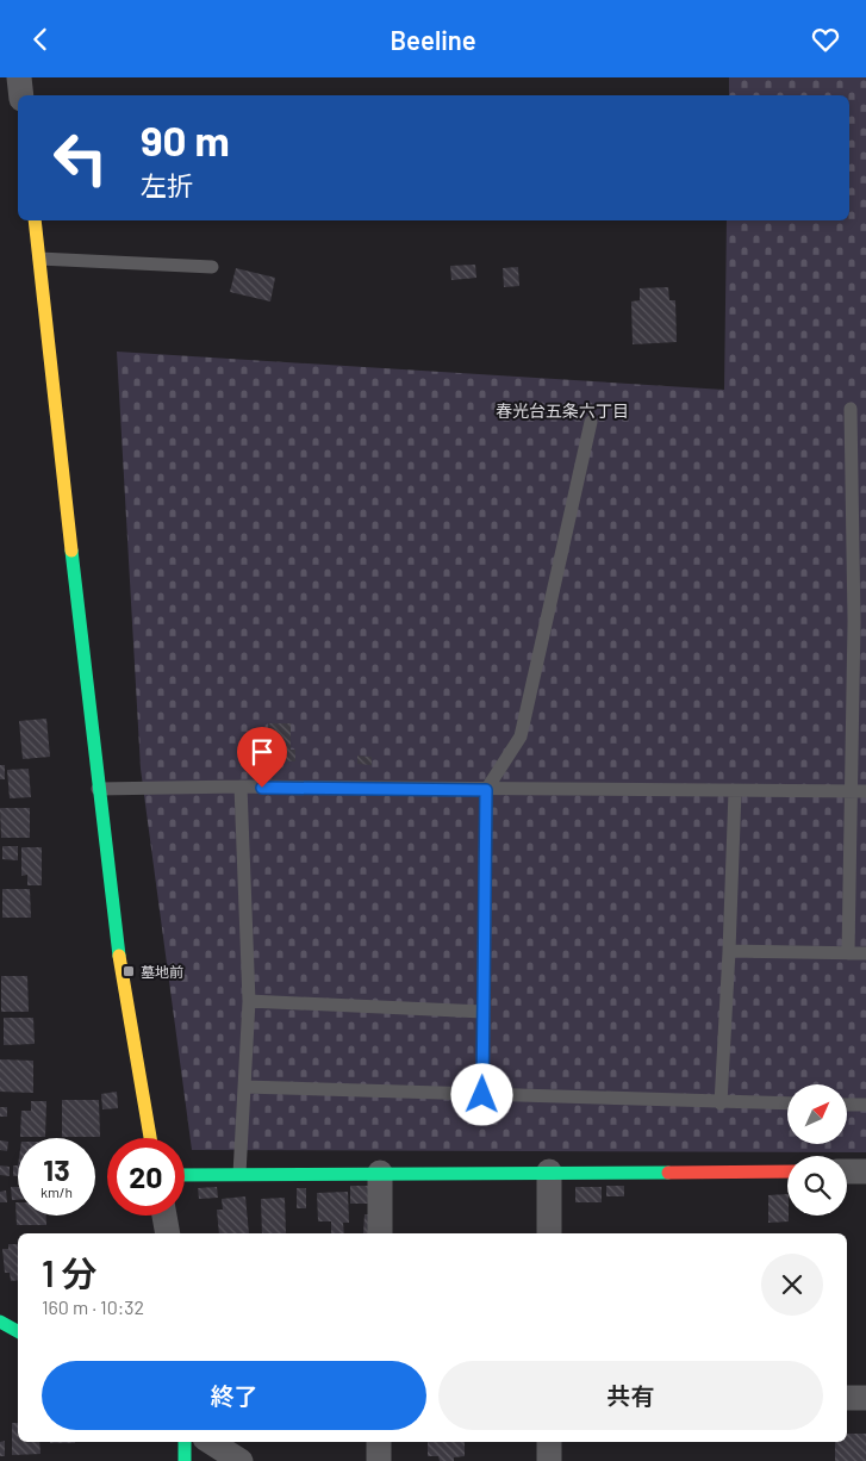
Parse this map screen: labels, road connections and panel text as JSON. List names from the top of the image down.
{
  "districts": ["春光台五条六丁目"],
  "places": {
    "transit": ["墓地前"]
  },
  "north": "top right",
  "page": {
    "header": "Beeline",
    "turn": ["90 m", "左折"],
    "speed": "13 km/h",
    "limit": "20",
    "heading": ["1 分", "160 m · 10:32"],
    "buttons": ["終了", "共有"]
  }
}
